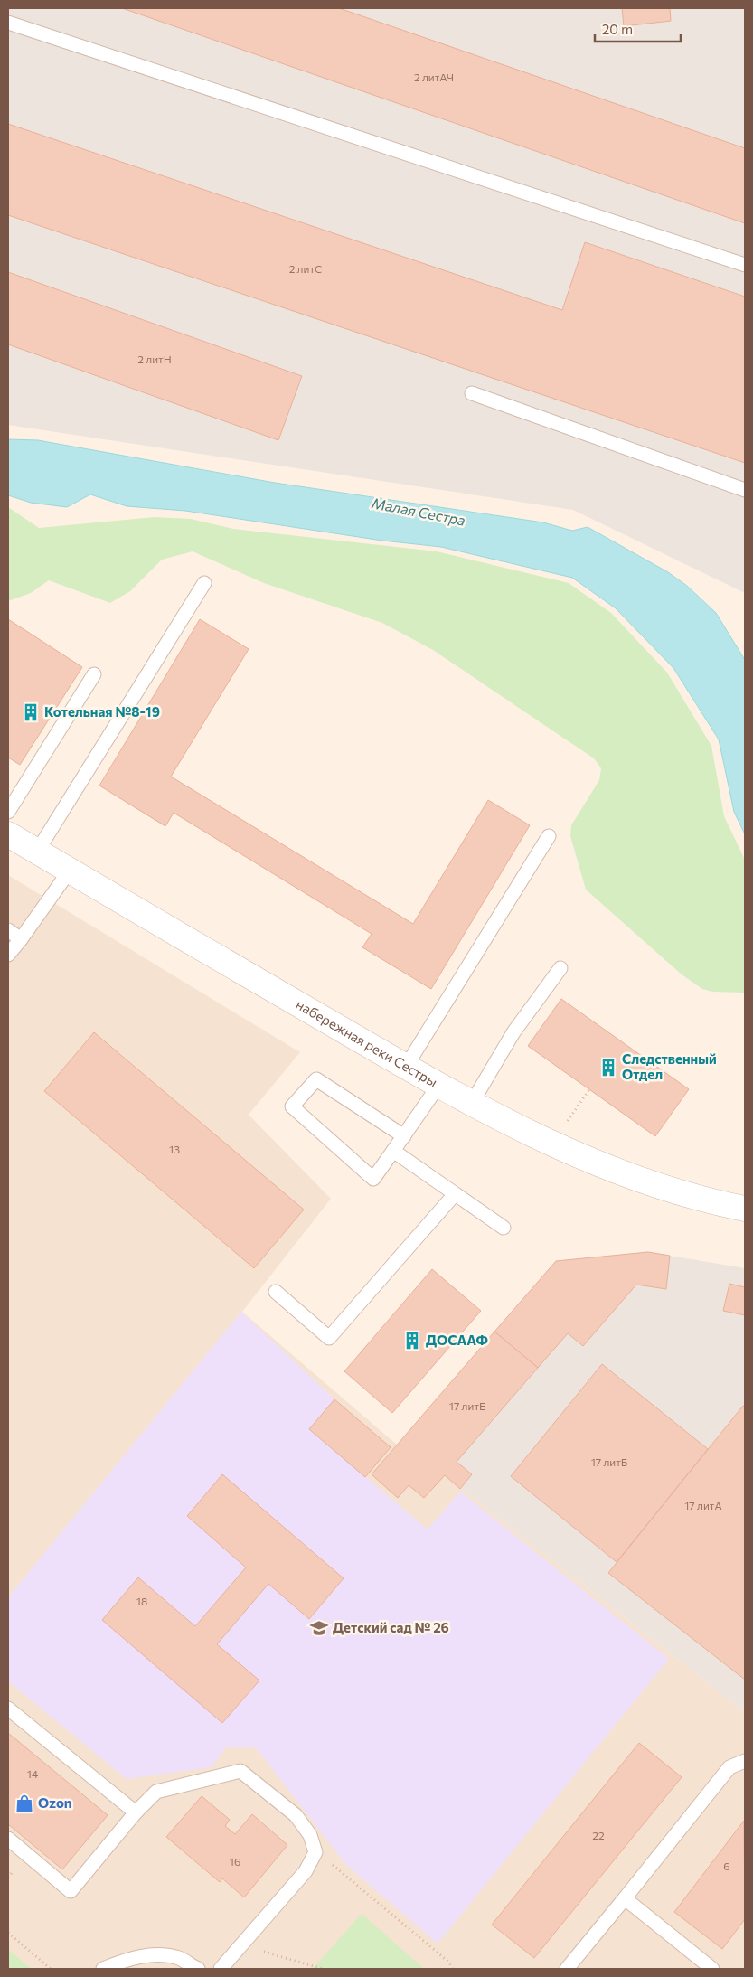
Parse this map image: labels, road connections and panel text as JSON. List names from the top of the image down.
{
  "streets": {
    "street": ["набережная реки Сестры"]
  },
  "water": ["Малая Сестра"],
  "places": {
    "building": ["Котельная №8-19", "Следственный Отдел", "ДОСААФ"],
    "school or university": ["Детский сад № 26"],
    "shop": ["Ozon"]
  },
  "house_numbers": [
    "2 литАЧ",
    "2 литС",
    "2 литН",
    "13",
    "17 литЕ",
    "17 литБ",
    "17 литА",
    "18",
    "14",
    "22",
    "16",
    "6"
  ],
  "scale_bar": "20 m"
}
